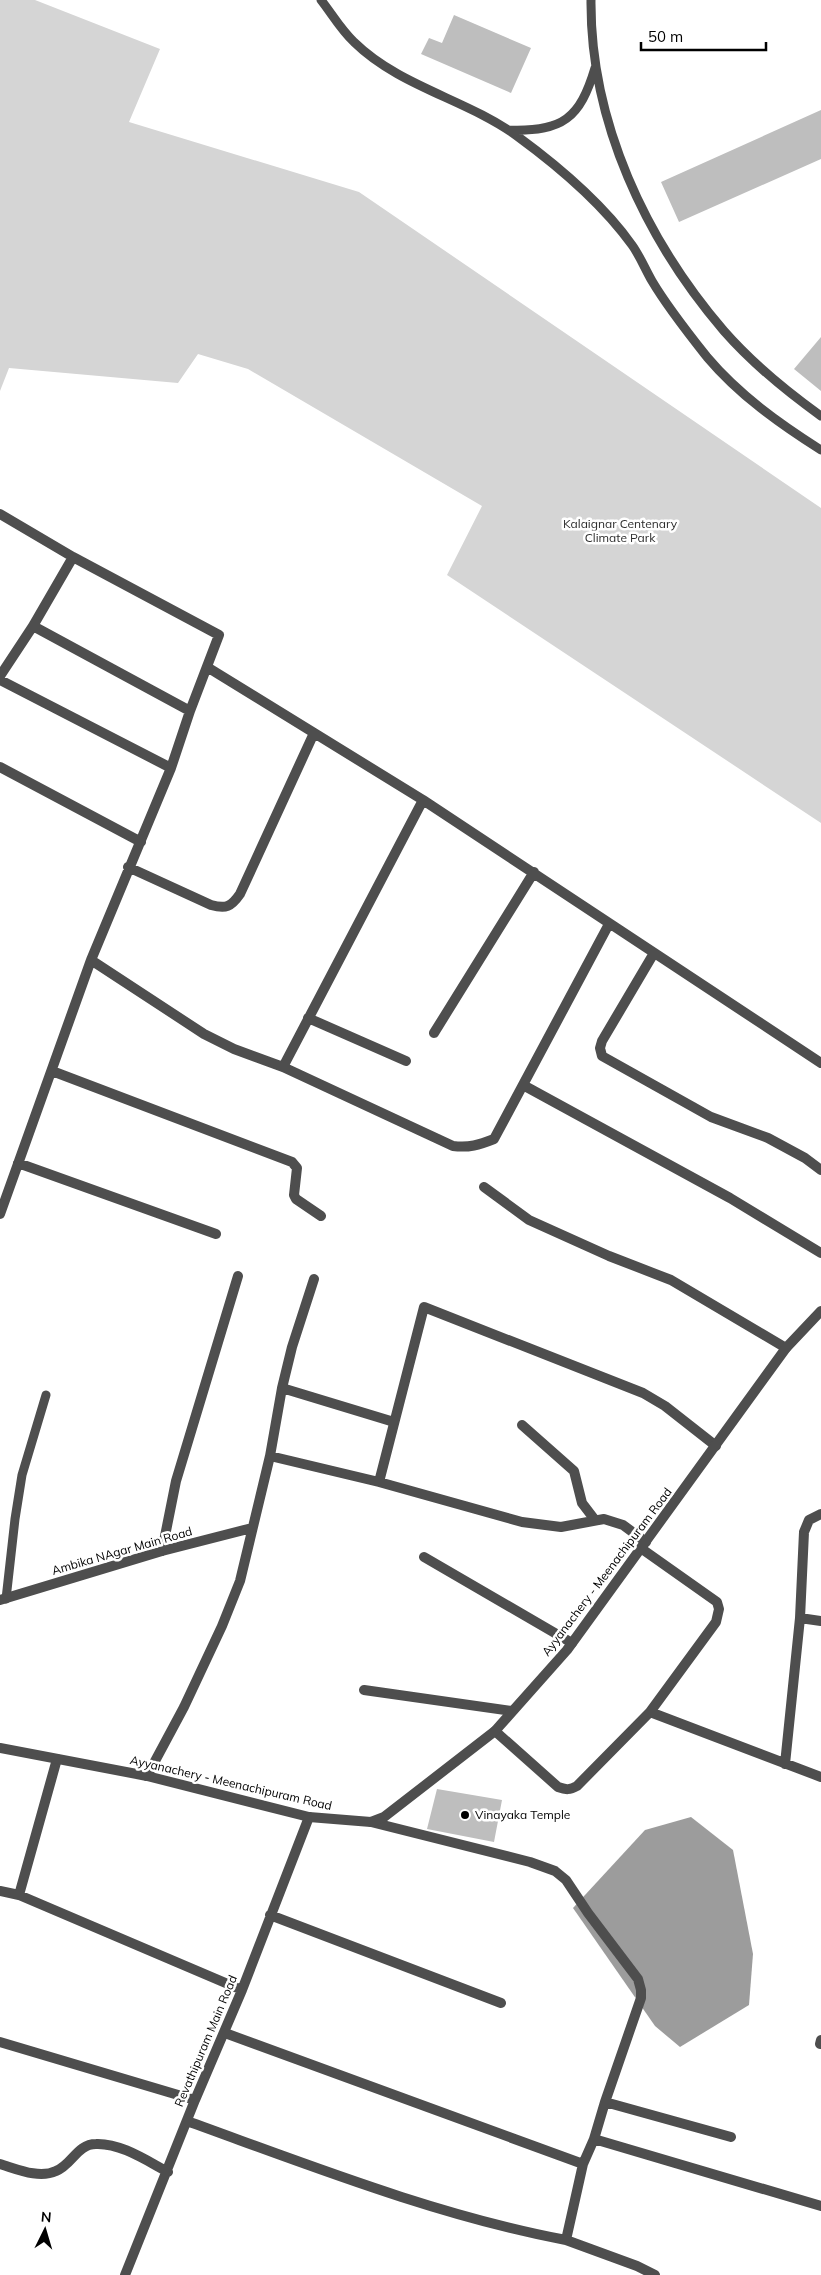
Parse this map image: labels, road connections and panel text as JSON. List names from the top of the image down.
{
  "streets": {
    "street": ["Ambika NAgar Main Road", "Ayyanachery - Meenachipuram Road", "Revathipuram Main Road"]
  },
  "crossings": [
    ["Ayyanachery - Meenachipuram Road", "Revathipuram Main Road"]
  ],
  "parks": ["Kalaignar Centenary Climate Park"],
  "places": ["Vinayaka Temple"],
  "scale_bar": "50 m",
  "north": "top"
}
